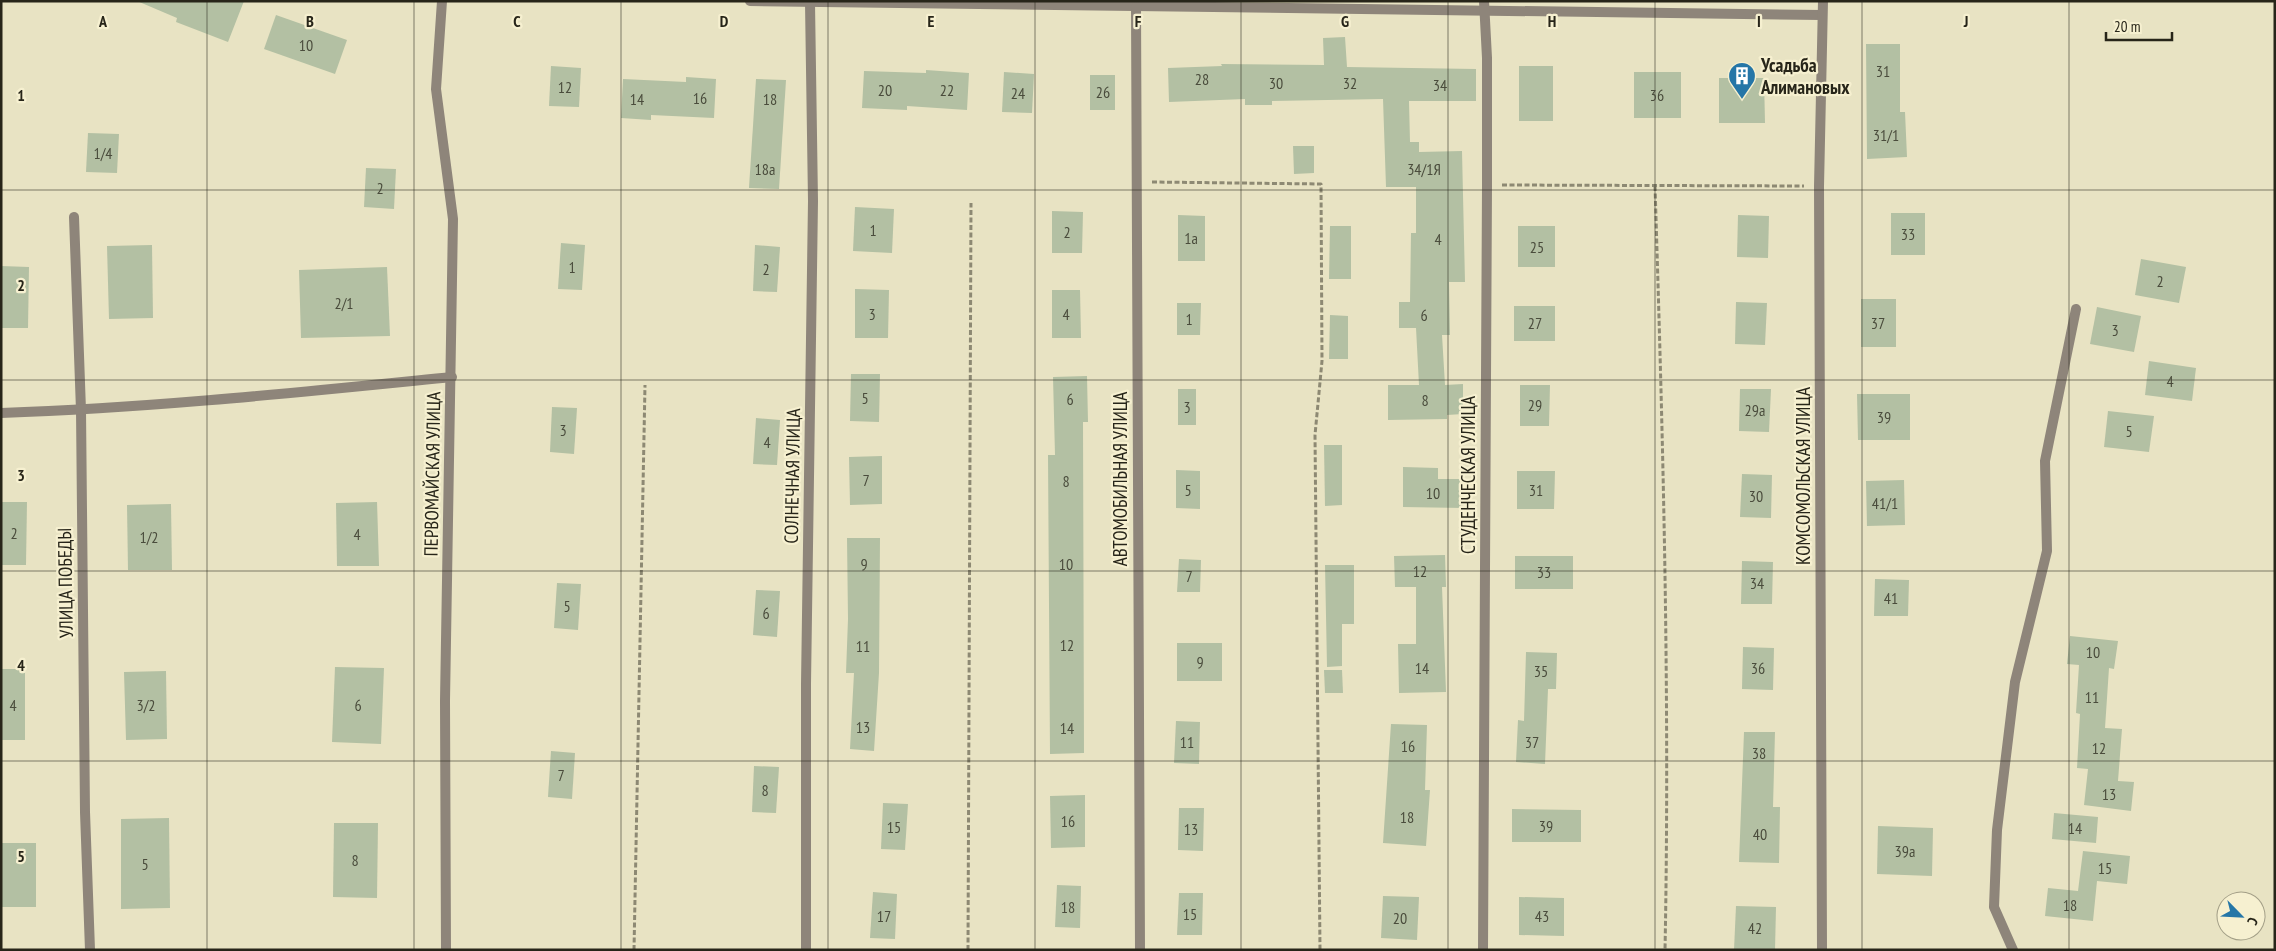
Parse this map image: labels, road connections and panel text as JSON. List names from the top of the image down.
{
  "streets": {
    "street": [
      "ПЕРВОМАЙСКАЯ УЛИЦА",
      "СТУДЕНЧЕСКАЯ УЛИЦА",
      "СОЛНЕЧНАЯ УЛИЦА",
      "КОМСОМОЛЬСКАЯ УЛИЦА",
      "АВТОМОБИЛЬНАЯ УЛИЦА",
      "УЛИЦА ПОБЕДЫ"
    ]
  },
  "places": {
    "building": ["Усадьба Алимановых"]
  },
  "house_numbers": [
    "10",
    "31",
    "28",
    "30",
    "32",
    "34",
    "12",
    "20",
    "22",
    "26",
    "24",
    "36",
    "16",
    "14",
    "18",
    "31/1",
    "1/4",
    "18а",
    "34/1Я",
    "2",
    "1",
    "2",
    "33",
    "1а",
    "4",
    "25",
    "1",
    "2",
    "2",
    "2/1",
    "3",
    "4",
    "6",
    "1",
    "27",
    "37",
    "3",
    "4",
    "5",
    "6",
    "8",
    "29",
    "3",
    "29а",
    "39",
    "3",
    "5",
    "4",
    "7",
    "8",
    "5",
    "31",
    "10",
    "30",
    "41/1",
    "2",
    "4",
    "1/2",
    "9",
    "10",
    "12",
    "33",
    "7",
    "34",
    "41",
    "5",
    "6",
    "12",
    "11",
    "10",
    "9",
    "14",
    "36",
    "35",
    "11",
    "4",
    "3/2",
    "6",
    "13",
    "14",
    "11",
    "37",
    "16",
    "12",
    "38",
    "7",
    "8",
    "13",
    "18",
    "16",
    "39",
    "15",
    "14",
    "13",
    "40",
    "39а",
    "8",
    "5",
    "15",
    "18",
    "18",
    "15",
    "17",
    "43",
    "20",
    "42"
  ],
  "scale_bar": "20 m",
  "north": "bottom right",
  "grid": {
    "columns": [
      "A",
      "B",
      "C",
      "D",
      "E",
      "F",
      "G",
      "H",
      "I",
      "J"
    ],
    "rows": [
      "1",
      "2",
      "3",
      "4",
      "5"
    ]
  }
}
